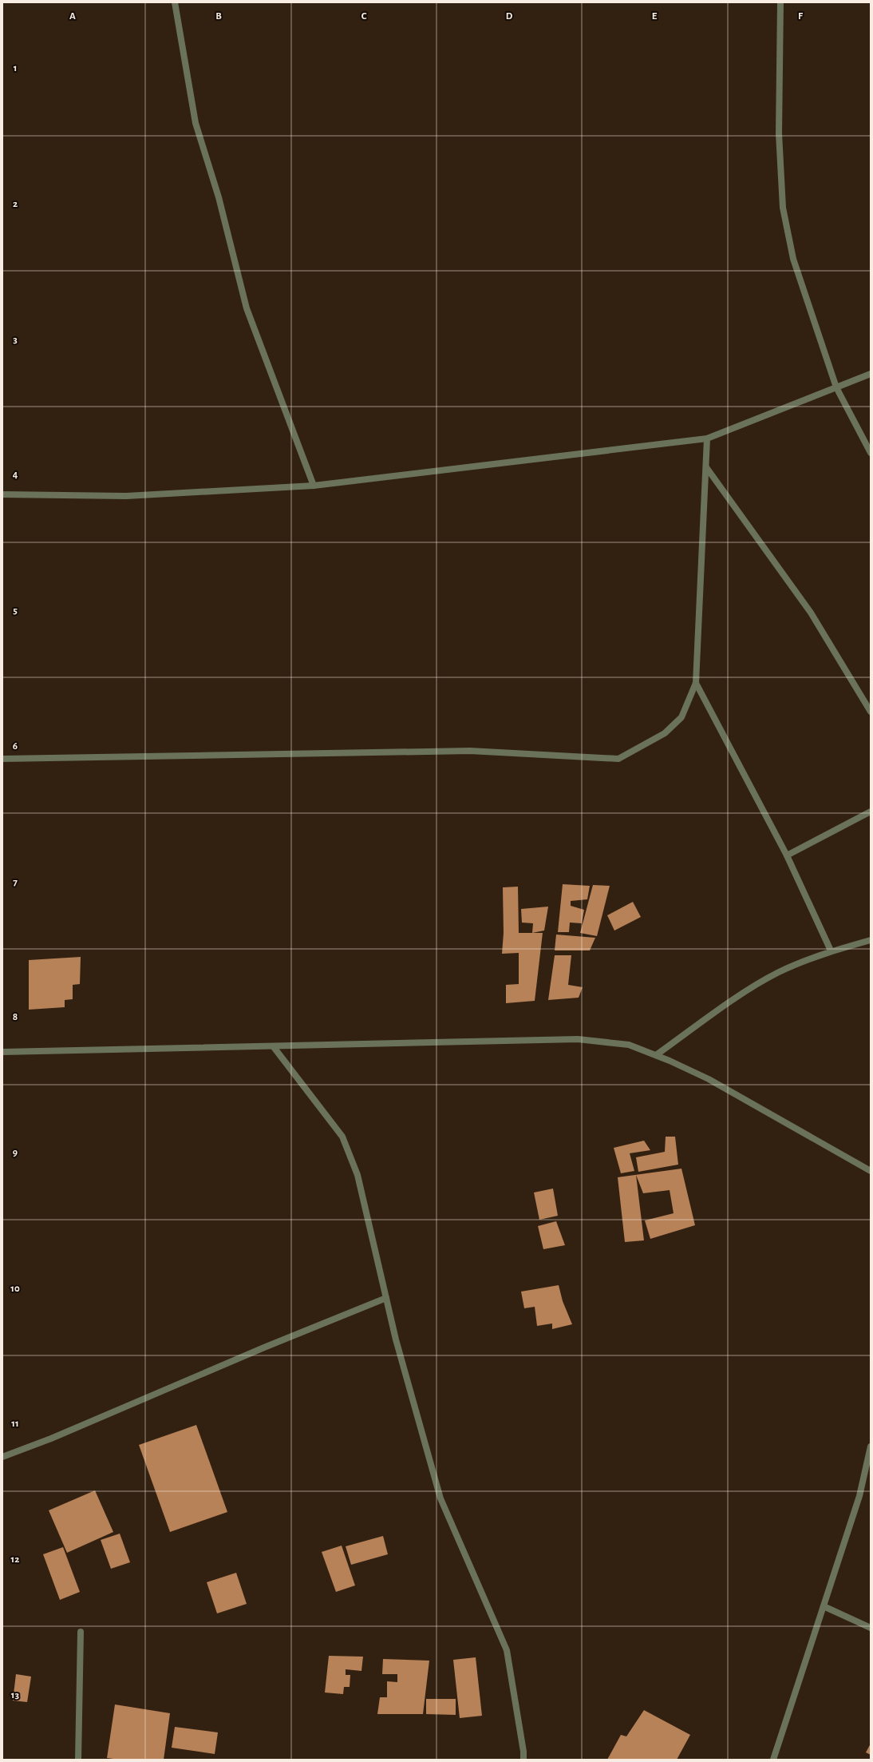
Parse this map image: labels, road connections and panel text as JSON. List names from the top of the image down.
{
  "grid": {
    "columns": [
      "A",
      "B",
      "C",
      "D",
      "E",
      "F"
    ],
    "rows": [
      "1",
      "2",
      "3",
      "4",
      "5",
      "6",
      "7",
      "8",
      "9",
      "10",
      "11",
      "12",
      "13"
    ]
  }
}
